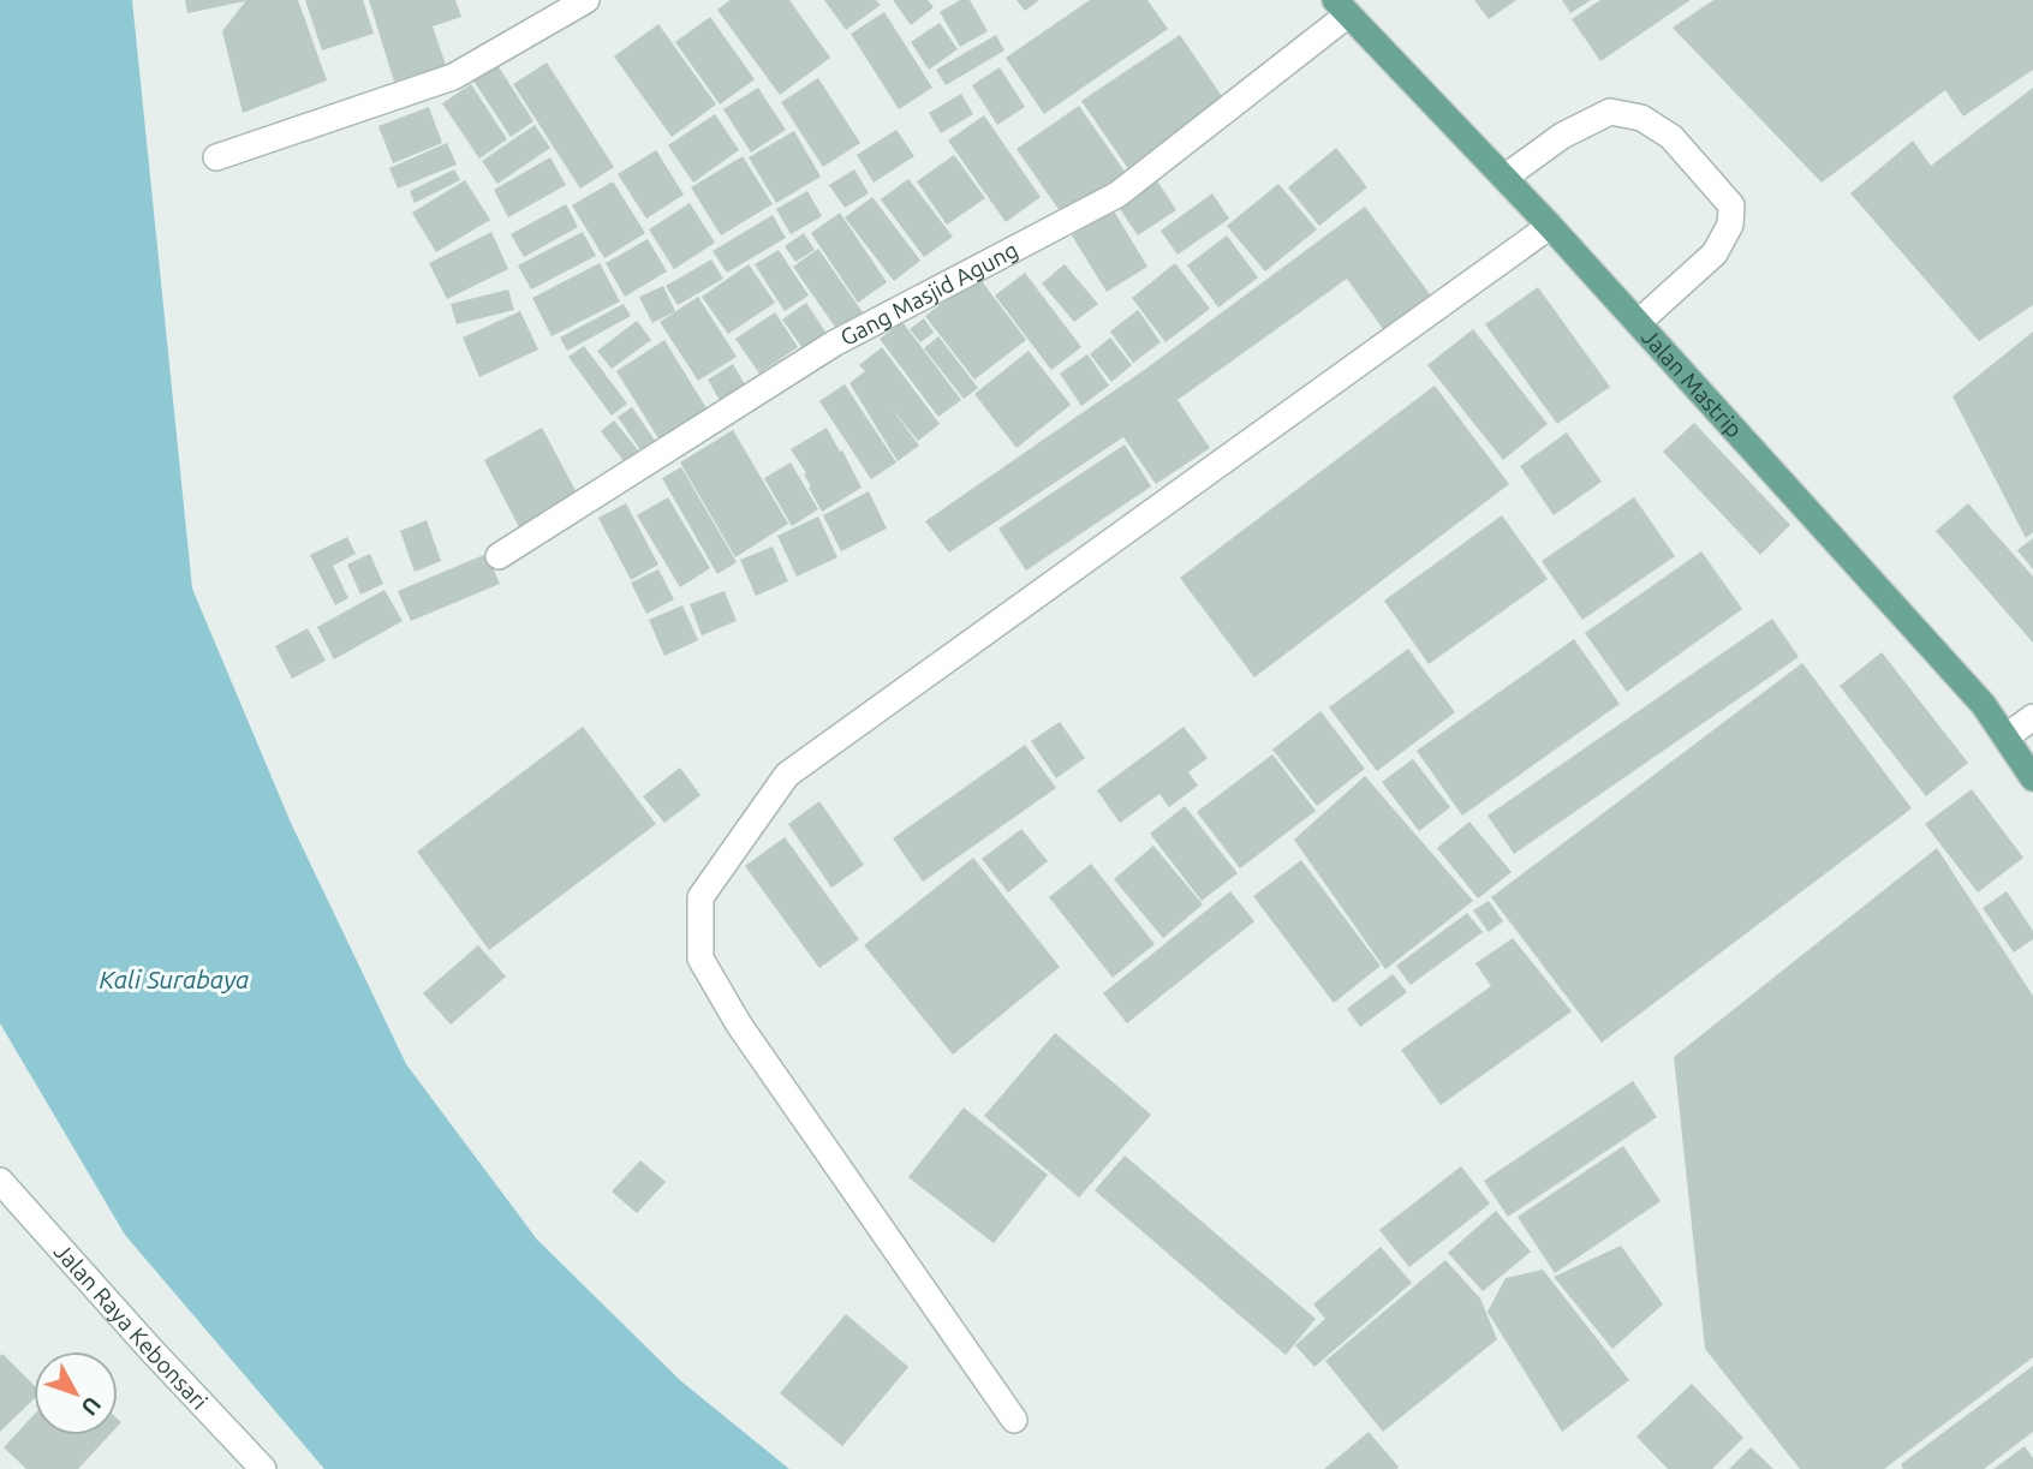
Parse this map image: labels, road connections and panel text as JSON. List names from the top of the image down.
{
  "streets": {
    "main road": ["Jalan Mastrip"],
    "street": ["Gang Masjid Agung", "Jalan Raya Kebonsari"]
  },
  "crossings": [
    ["Gang Masjid Agung", "Jalan Mastrip"]
  ],
  "water": ["Kali Surabaya"],
  "north": "bottom right"
}
